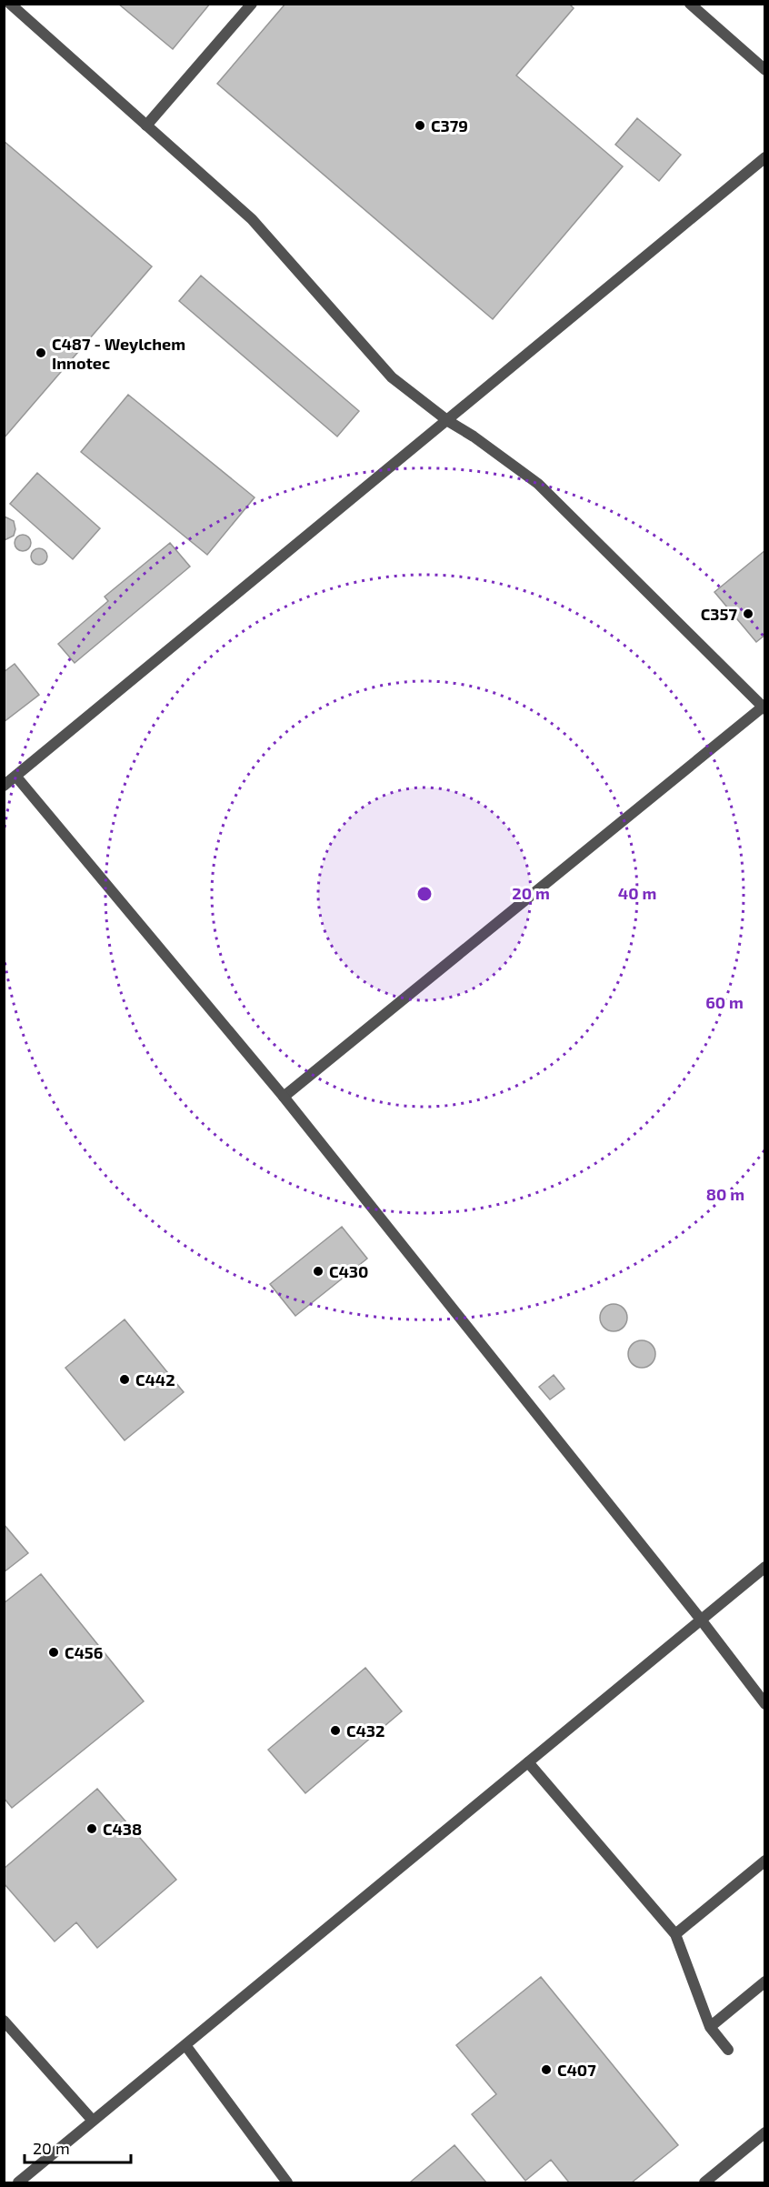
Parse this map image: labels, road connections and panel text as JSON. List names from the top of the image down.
{
  "places": [
    "C379",
    "C487 - Weylchem Innotec",
    "C357",
    "C430",
    "C442",
    "C456",
    "C432",
    "C438",
    "C407"
  ],
  "scale_bar": "20 m",
  "rings": [
    "20 m",
    "40 m",
    "60 m",
    "80 m"
  ]
}
